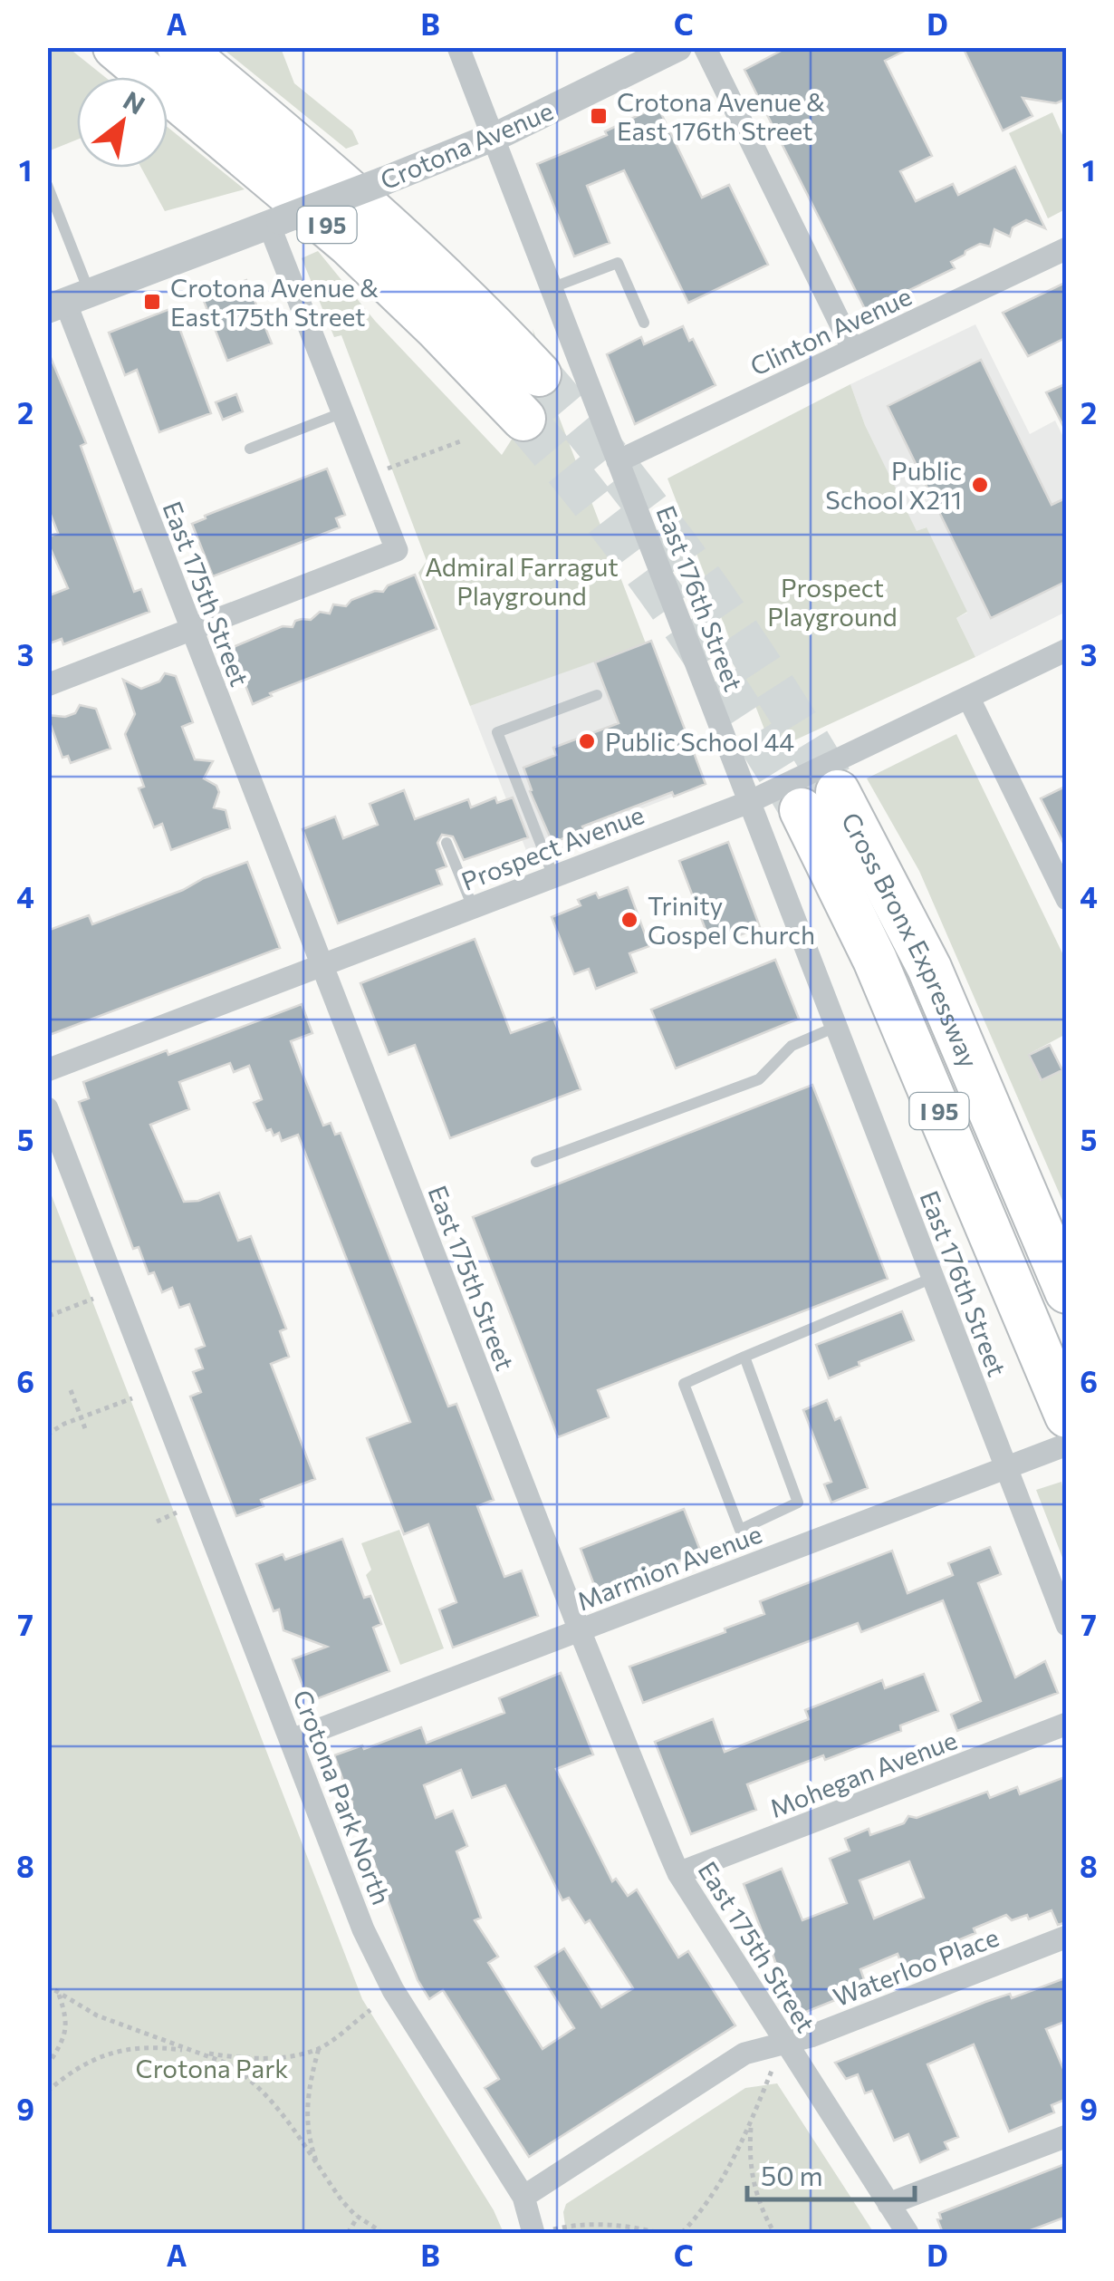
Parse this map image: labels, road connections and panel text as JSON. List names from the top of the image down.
{
  "streets": {
    "highway": ["I 95", "Cross Bronx Expressway"],
    "street": [
      "Crotona Avenue",
      "Clinton Avenue",
      "East 175th Street",
      "East 176th Street",
      "Prospect Avenue",
      "Marmion Avenue",
      "Mohegan Avenue",
      "Crotona Park North",
      "Waterloo Place"
    ]
  },
  "crossings": [
    ["Crotona Avenue", "East 175th Street"],
    ["Crotona Avenue", "East 176th Street"],
    ["Clinton Avenue", "East 176th Street"],
    ["East 175th Street", "Prospect Avenue"],
    ["East 175th Street", "Marmion Avenue"],
    ["East 175th Street", "Mohegan Avenue"],
    ["East 175th Street", "Waterloo Place"],
    ["East 176th Street", "Prospect Avenue"],
    ["East 176th Street", "Marmion Avenue"],
    ["Cross Bronx Expressway", "Marmion Avenue"],
    ["Marmion Avenue", "Crotona Park North"]
  ],
  "parks": ["Admiral Farragut Playground", "Prospect Playground", "Crotona Park"],
  "places": {
    "transit": ["Crotona Avenue & East 176th Street", "Crotona Avenue & East 175th Street"],
    "other": ["Public School X211", "Public School 44", "Trinity Gospel Church"]
  },
  "scale_bar": "50 m",
  "north": "top right",
  "grid": {
    "columns": [
      "A",
      "B",
      "C",
      "D"
    ],
    "rows": [
      "1",
      "2",
      "3",
      "4",
      "5",
      "6",
      "7",
      "8",
      "9"
    ]
  }
}
